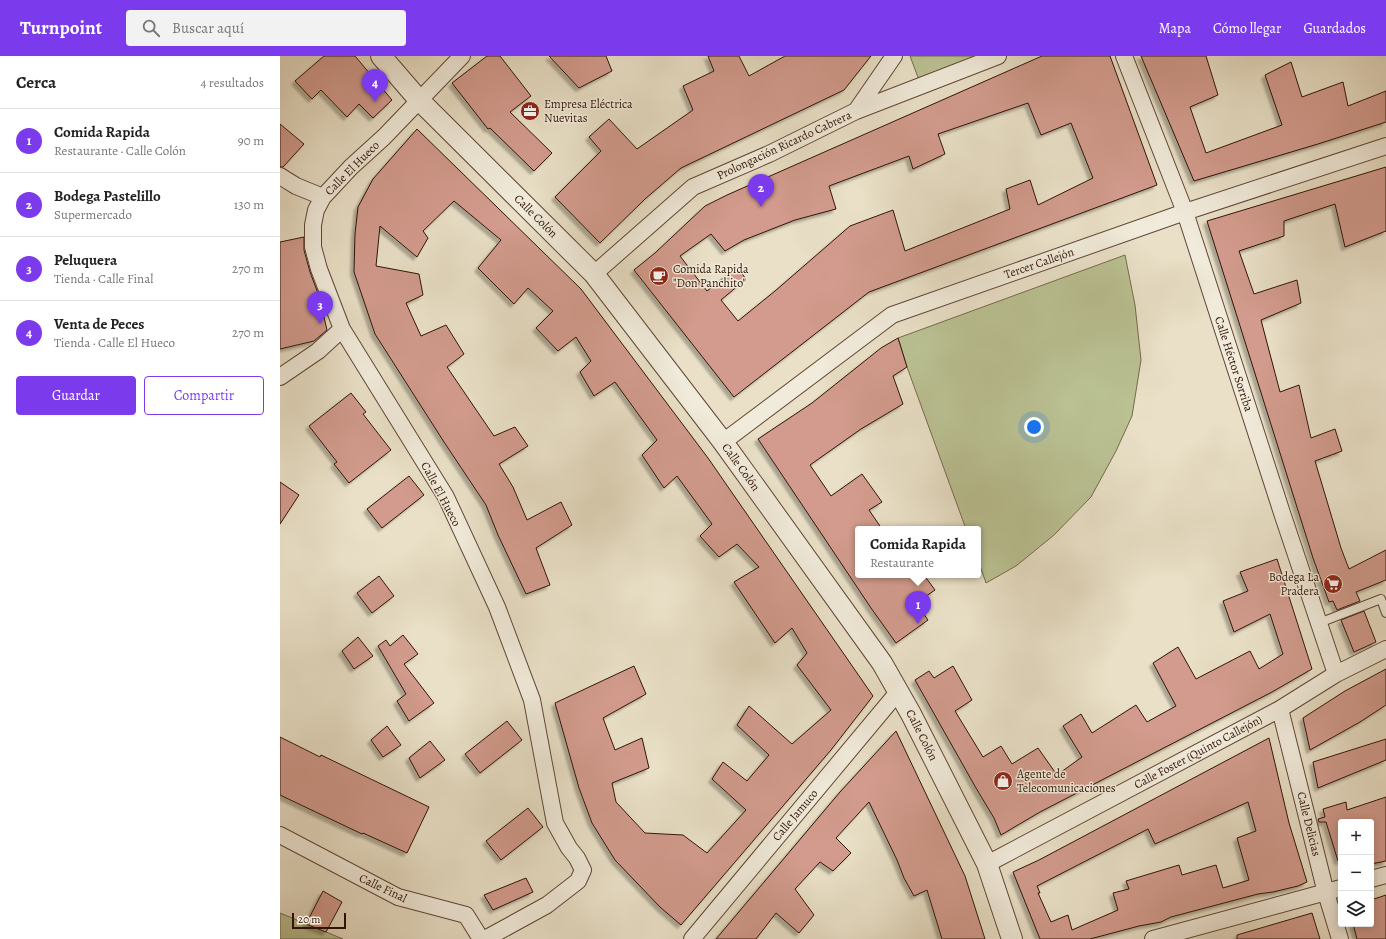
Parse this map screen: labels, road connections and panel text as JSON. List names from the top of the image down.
{
  "streets": {
    "street": [
      "Prolongación Ricardo Cabrera",
      "Calle El Hueco",
      "Calle Colón",
      "Tercer Callejón",
      "Calle Héctor Sorriba",
      "Calle Foster (Quinto Callejón)",
      "Calle Jamuco",
      "Calle Delicias",
      "Calle Final"
    ]
  },
  "crossings": [
    ["Prolongación Ricardo Cabrera", "Calle Colón"],
    ["Calle El Hueco", "Calle Colón"],
    ["Calle Colón", "Tercer Callejón"],
    ["Calle Colón", "Calle Foster (Quinto Callejón)"],
    ["Calle Colón", "Calle Jamuco"],
    ["Tercer Callejón", "Calle Héctor Sorriba"],
    ["Calle Héctor Sorriba", "Calle Foster (Quinto Callejón)"],
    ["Calle Foster (Quinto Callejón)", "Calle Delicias"]
  ],
  "places": {
    "office": ["Empresa Eléctrica Nuevitas"],
    "cafe": ["Comida Rapida \"Don Panchito\""],
    "supermarket": ["Bodega La Pradera"],
    "shop": ["Agente de Telecomunicaciones"]
  },
  "scale_bar": "20 m",
  "page": {
    "header": "Turnpoint",
    "search": "Buscar aquí",
    "nav": ["Mapa", "Cómo llegar", "Guardados"],
    "heading": ["Cerca", "4 resultados"],
    "pins": [
      "4",
      "2",
      "3",
      "1"
    ],
    "list": [
      {
        "mark": "1",
        "name": "Comida Rapida",
        "note": "Restaurante · Calle Colón",
        "value": "90 m"
      },
      {
        "mark": "2",
        "name": "Bodega Pastelillo",
        "note": "Supermercado",
        "value": "130 m"
      },
      {
        "mark": "3",
        "name": "Peluquera",
        "note": "Tienda · Calle Final",
        "value": "270 m"
      },
      {
        "mark": "4",
        "name": "Venta de Peces",
        "note": "Tienda · Calle El Hueco",
        "value": "270 m"
      }
    ],
    "buttons": ["Guardar", "Compartir"],
    "popup": ["Comida Rapida", "Restaurante"],
    "map_buttons": ["+", "−"],
    "scale": "20 m"
  }
}
